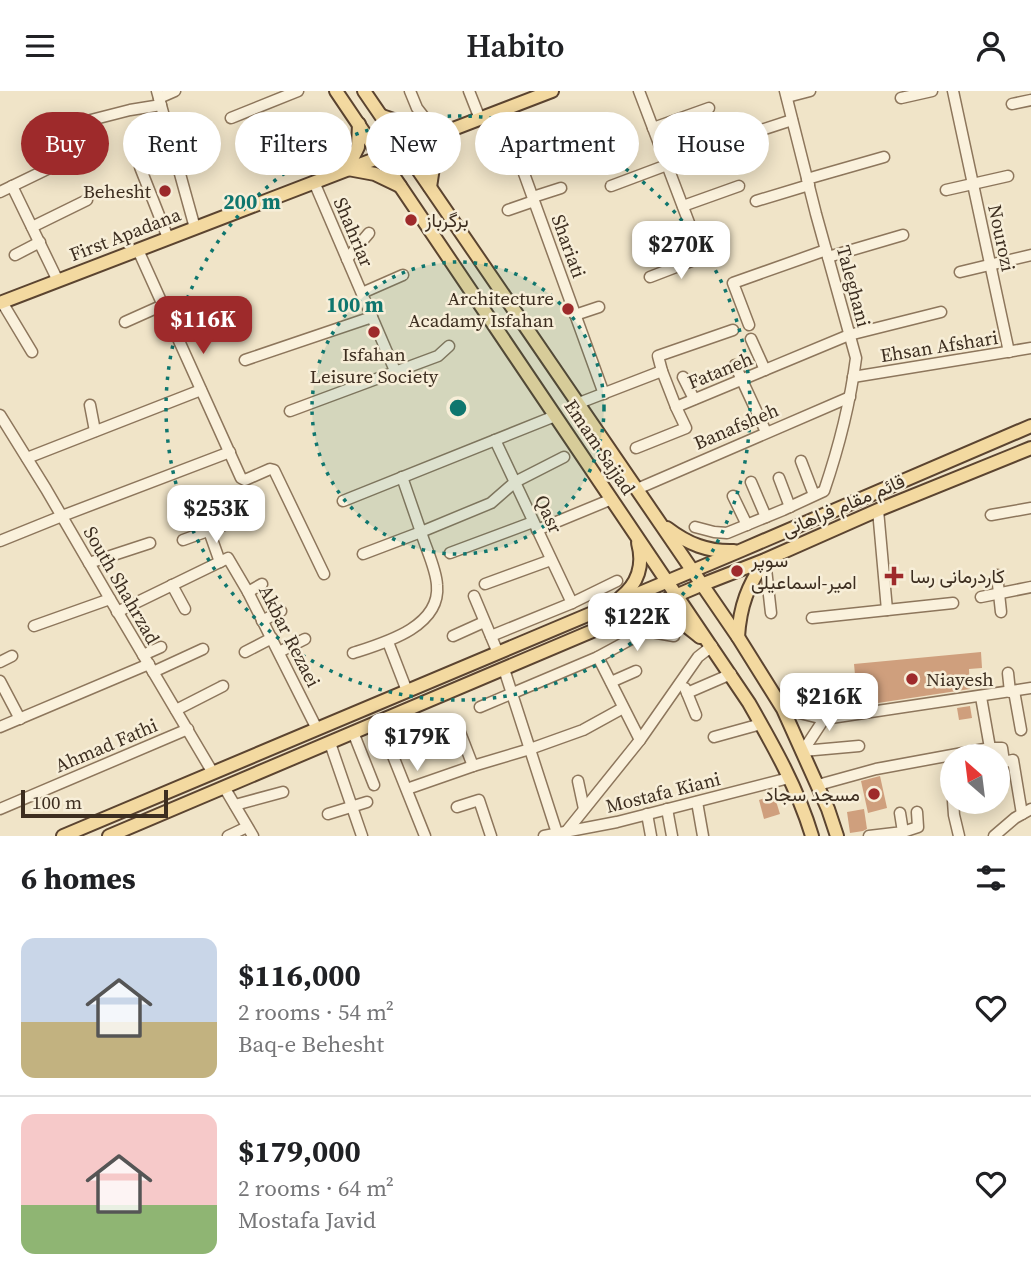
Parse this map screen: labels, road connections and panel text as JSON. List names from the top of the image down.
{
  "streets": {
    "main road": ["First Apadana", "Emam Sajjad", "قائم مقام فراهانی"],
    "street": [
      "Shahriar",
      "Nourozi",
      "Shariati",
      "Taleghani",
      "Ehsan Afshari",
      "Fataneh",
      "Banafsheh",
      "Qasr",
      "South Shahrzad",
      "Akbar Rezaei",
      "Ahmad Fathi",
      "Mostafa Kiani"
    ]
  },
  "crossings": [
    ["Shahriar", "First Apadana"],
    ["First Apadana", "Shariati"],
    ["Nourozi", "Ehsan Afshari"],
    ["Taleghani", "Ehsan Afshari"],
    ["Taleghani", "Fataneh"],
    ["Taleghani", "Banafsheh"],
    ["Banafsheh", "Emam Sajjad"],
    ["Emam Sajjad", "قائم مقام فراهانی"],
    ["Emam Sajjad", "Mostafa Kiani"],
    ["قائم مقام فراهانی", "South Shahrzad"],
    ["قائم مقام فراهانی", "Akbar Rezaei"],
    ["South Shahrzad", "Ahmad Fathi"]
  ],
  "places": {
    "other": [
      "Behesht",
      "برگرباز",
      "Architecture Acadamy Isfahan",
      "Isfahan Leisure Society",
      "سوپر امیر-اسماعیلی",
      "Niayesh",
      "مسجد سجاد"
    ],
    "health": ["کاردرمانی رسا"]
  },
  "scale_bar": "100 m",
  "north": "top left",
  "page": {
    "header": "Habito",
    "chip": [
      "Buy",
      "Rent",
      "Filters",
      "New",
      "Apartment",
      "House"
    ],
    "price": [
      "$270K",
      "$116K",
      "$253K",
      "$122K",
      "$216K",
      "$179K"
    ],
    "scale": "100 m",
    "heading": "6 homes",
    "list": [
      {
        "name": "$116,000",
        "note": "2 rooms · 54 m² · Baq-e Behesht"
      },
      {
        "name": "$179,000",
        "note": "2 rooms · 64 m² · Mostafa Javid"
      }
    ]
  },
  "rings": ["200 m", "100 m"]
}
